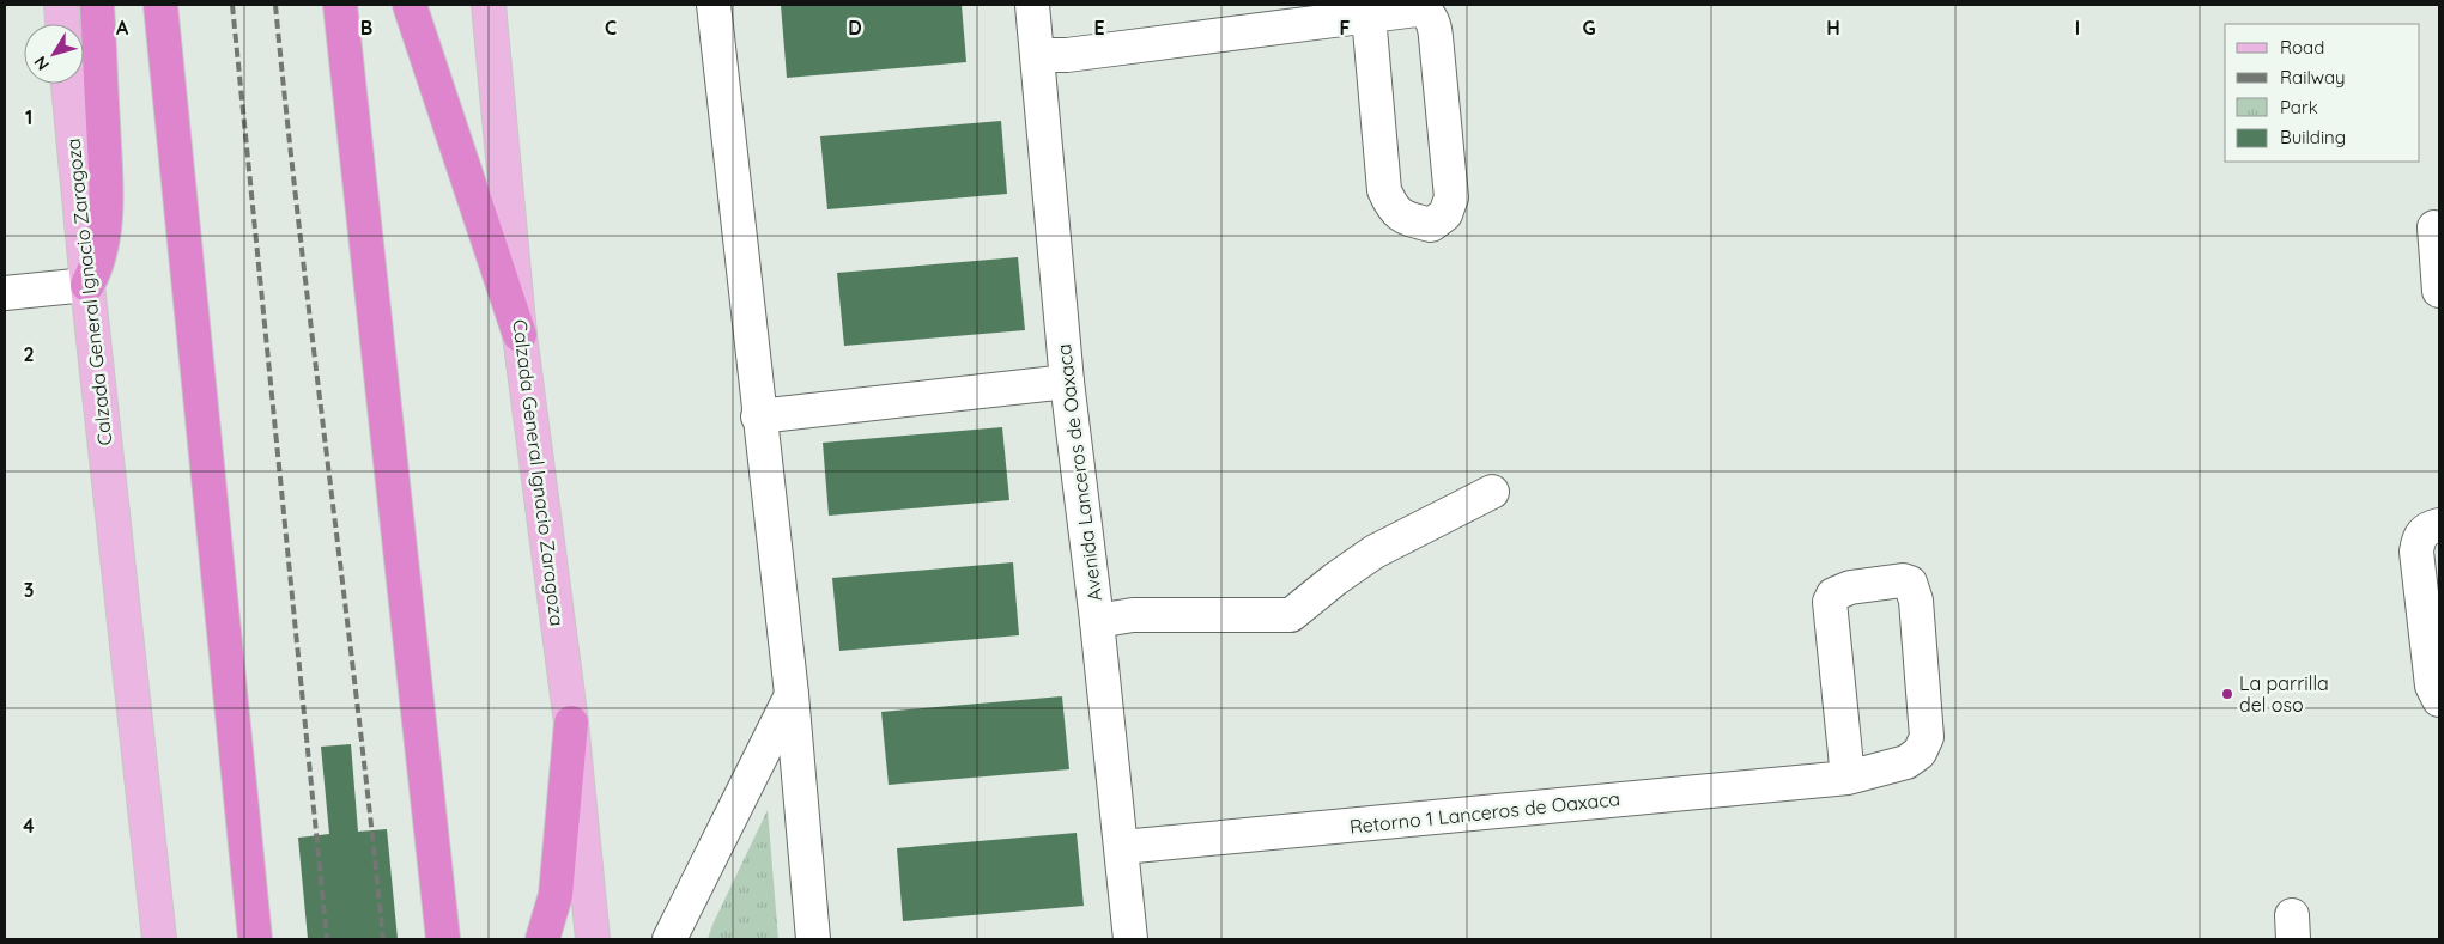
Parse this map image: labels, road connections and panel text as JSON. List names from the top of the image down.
{
  "streets": {
    "main road": ["Calzada General Ignacio Zaragoza"],
    "street": ["Avenida Lanceros de Oaxaca", "Retorno 1 Lanceros de Oaxaca"]
  },
  "crossings": [
    ["Avenida Lanceros de Oaxaca", "Retorno 1 Lanceros de Oaxaca"]
  ],
  "places": ["La parrilla del oso"],
  "legend": [
    "Road",
    "Railway",
    "Park",
    "Building"
  ],
  "north": "bottom left",
  "grid": {
    "columns": [
      "A",
      "B",
      "C",
      "D",
      "E",
      "F",
      "G",
      "H",
      "I"
    ],
    "rows": [
      "1",
      "2",
      "3",
      "4"
    ]
  }
}
